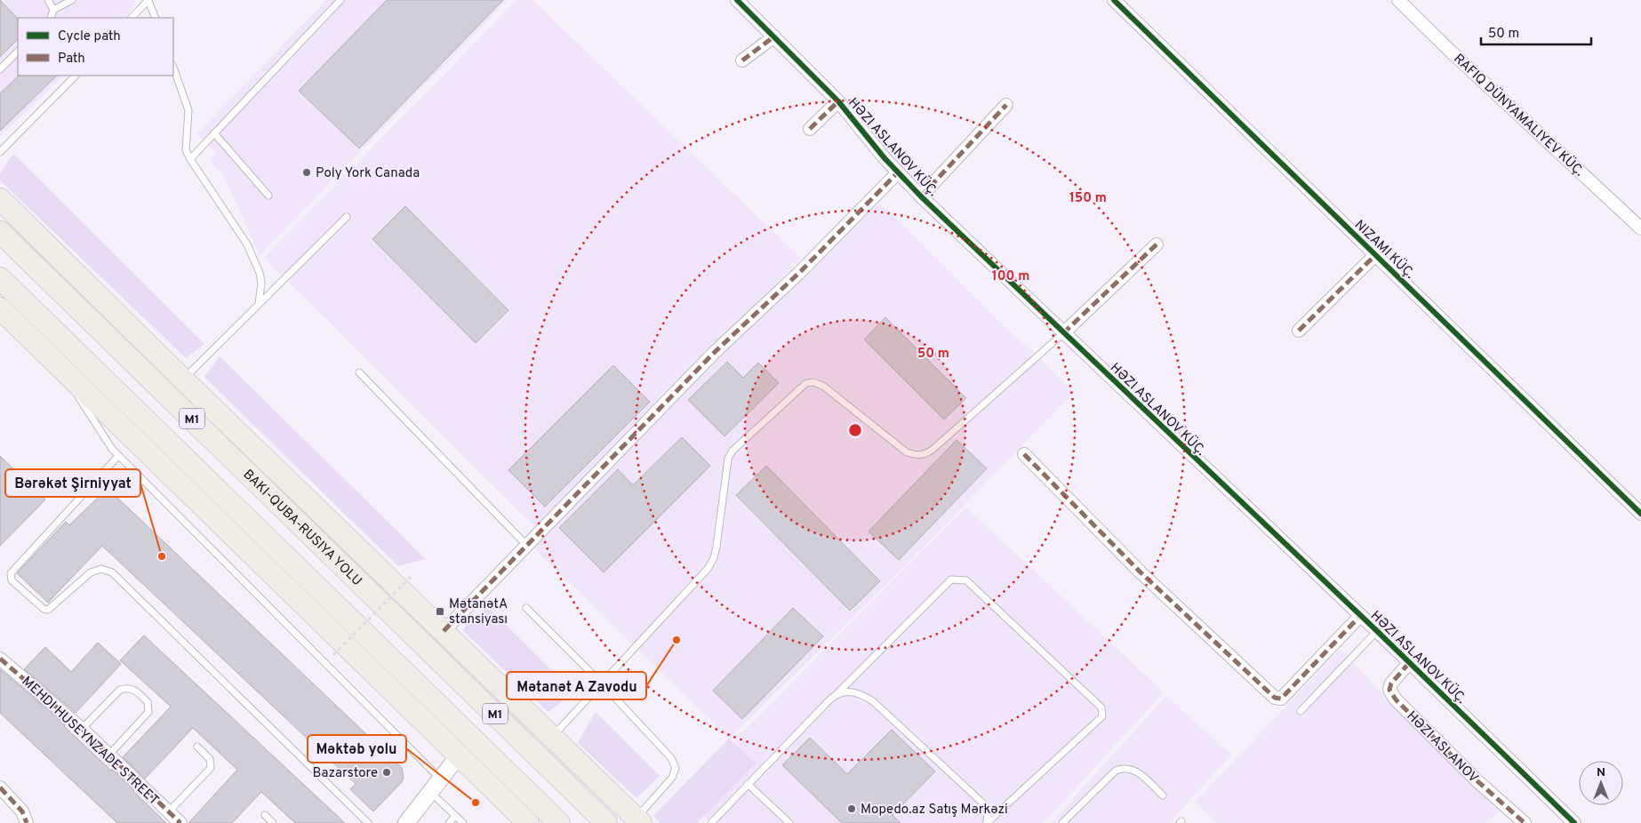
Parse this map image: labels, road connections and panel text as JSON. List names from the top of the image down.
{
  "streets": {
    "highway": ["M1"],
    "street": [
      "HƏZI ASLANOV KÜÇ.",
      "NIZAMI KÜÇ.",
      "MEHDI HUSEYNZADЕ STREET",
      "HƏZI ASLANOV"
    ]
  },
  "crossings": [
    ["HƏZI ASLANOV KÜÇ.", "HƏZI ASLANOV"]
  ],
  "places": {
    "other": [
      "Poly York Canada",
      "Bərəkət Şirniyyat",
      "Mətanət A Zavodu",
      "Bazarstore",
      "Məktəb yolu",
      "Mopedo.az Satış Mərkəzi"
    ],
    "transit": ["MətanətA stansiyası"]
  },
  "legend": ["Cycle path", "Path"],
  "scale_bar": "50 m",
  "north": "top",
  "rings": ["150 m", "100 m", "50 m"]
}
